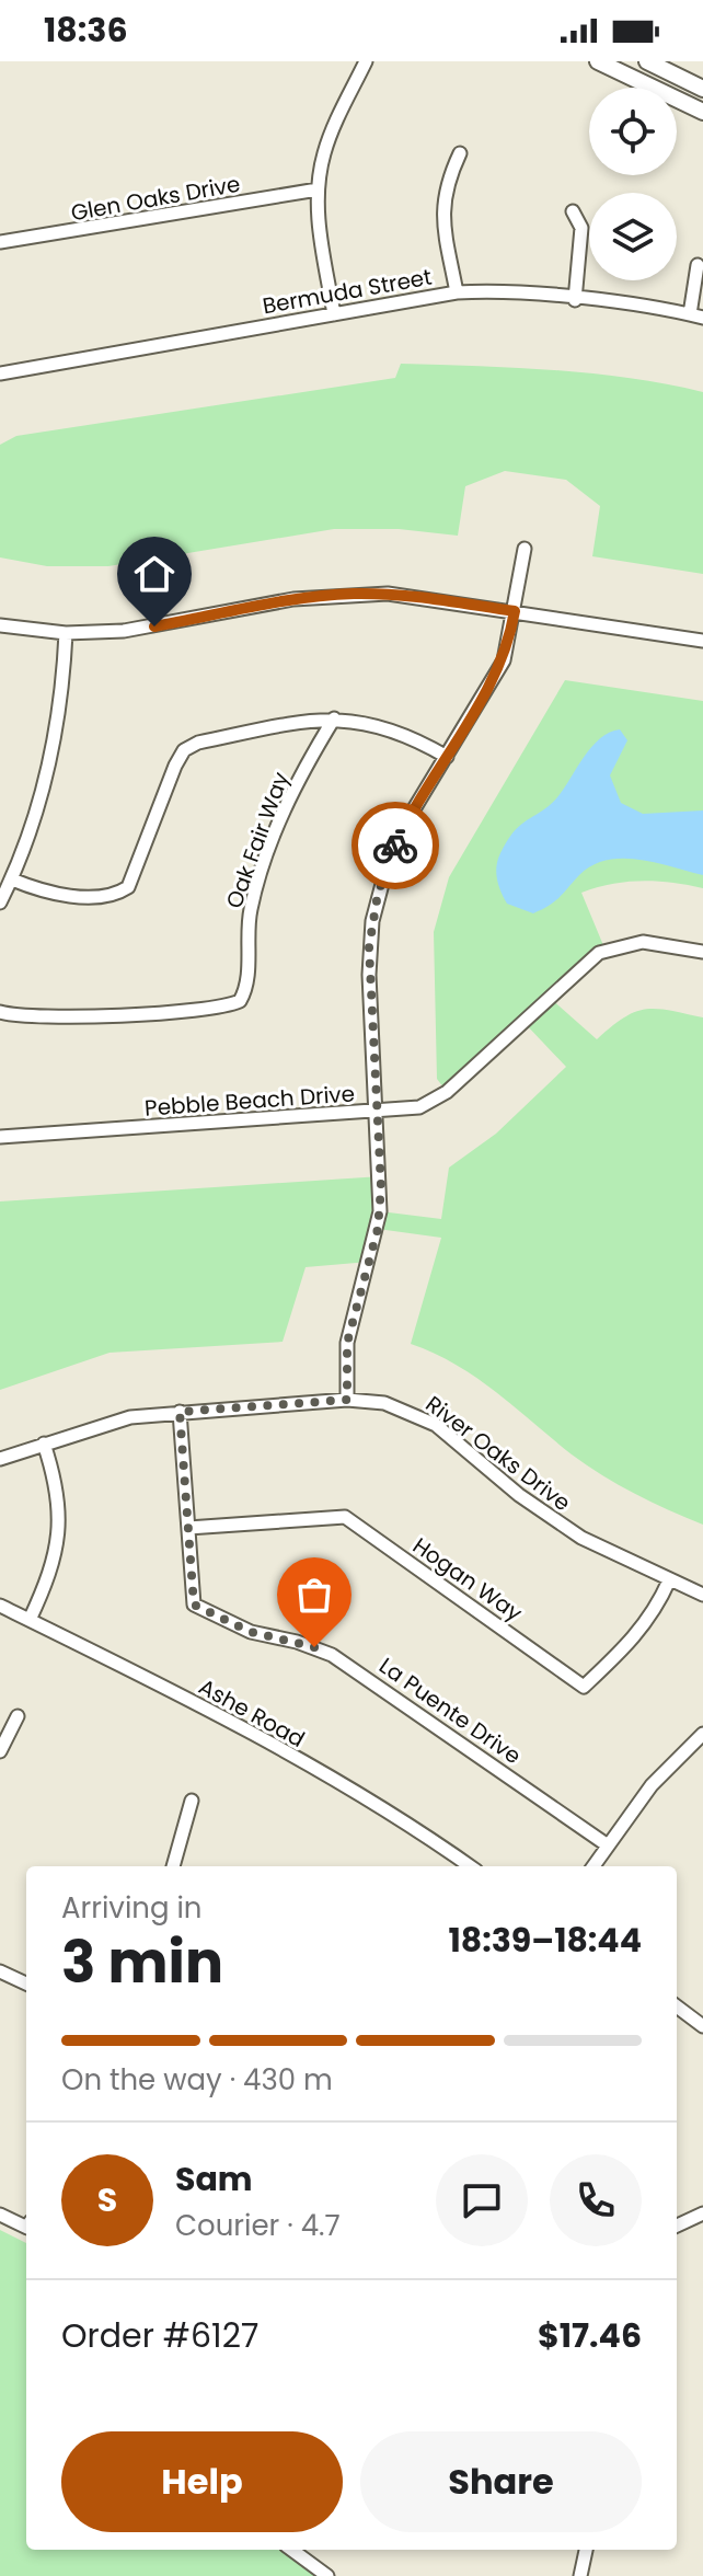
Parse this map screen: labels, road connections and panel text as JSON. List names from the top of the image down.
{
  "streets": {
    "street": [
      "Glen Oaks Drive",
      "Bermuda Street",
      "Oak Fair Way",
      "Pebble Beach Drive",
      "River Oaks Drive",
      "Hogan Way",
      "La Puente Drive",
      "Ashe Road"
    ]
  },
  "crossings": [
    ["River Oaks Drive", "Hogan Way"],
    ["River Oaks Drive", "La Puente Drive"],
    ["Hogan Way", "La Puente Drive"]
  ],
  "page": {
    "status": "18:36",
    "heading": ["3 min", "Arriving in", "18:39–18:44"],
    "panel": [
      "Sam",
      "Courier · 4.7",
      "Order #6127",
      "$17.46"
    ],
    "bar": "On the way · 430 m",
    "round": "S",
    "buttons": ["Help", "Share"]
  }
}
